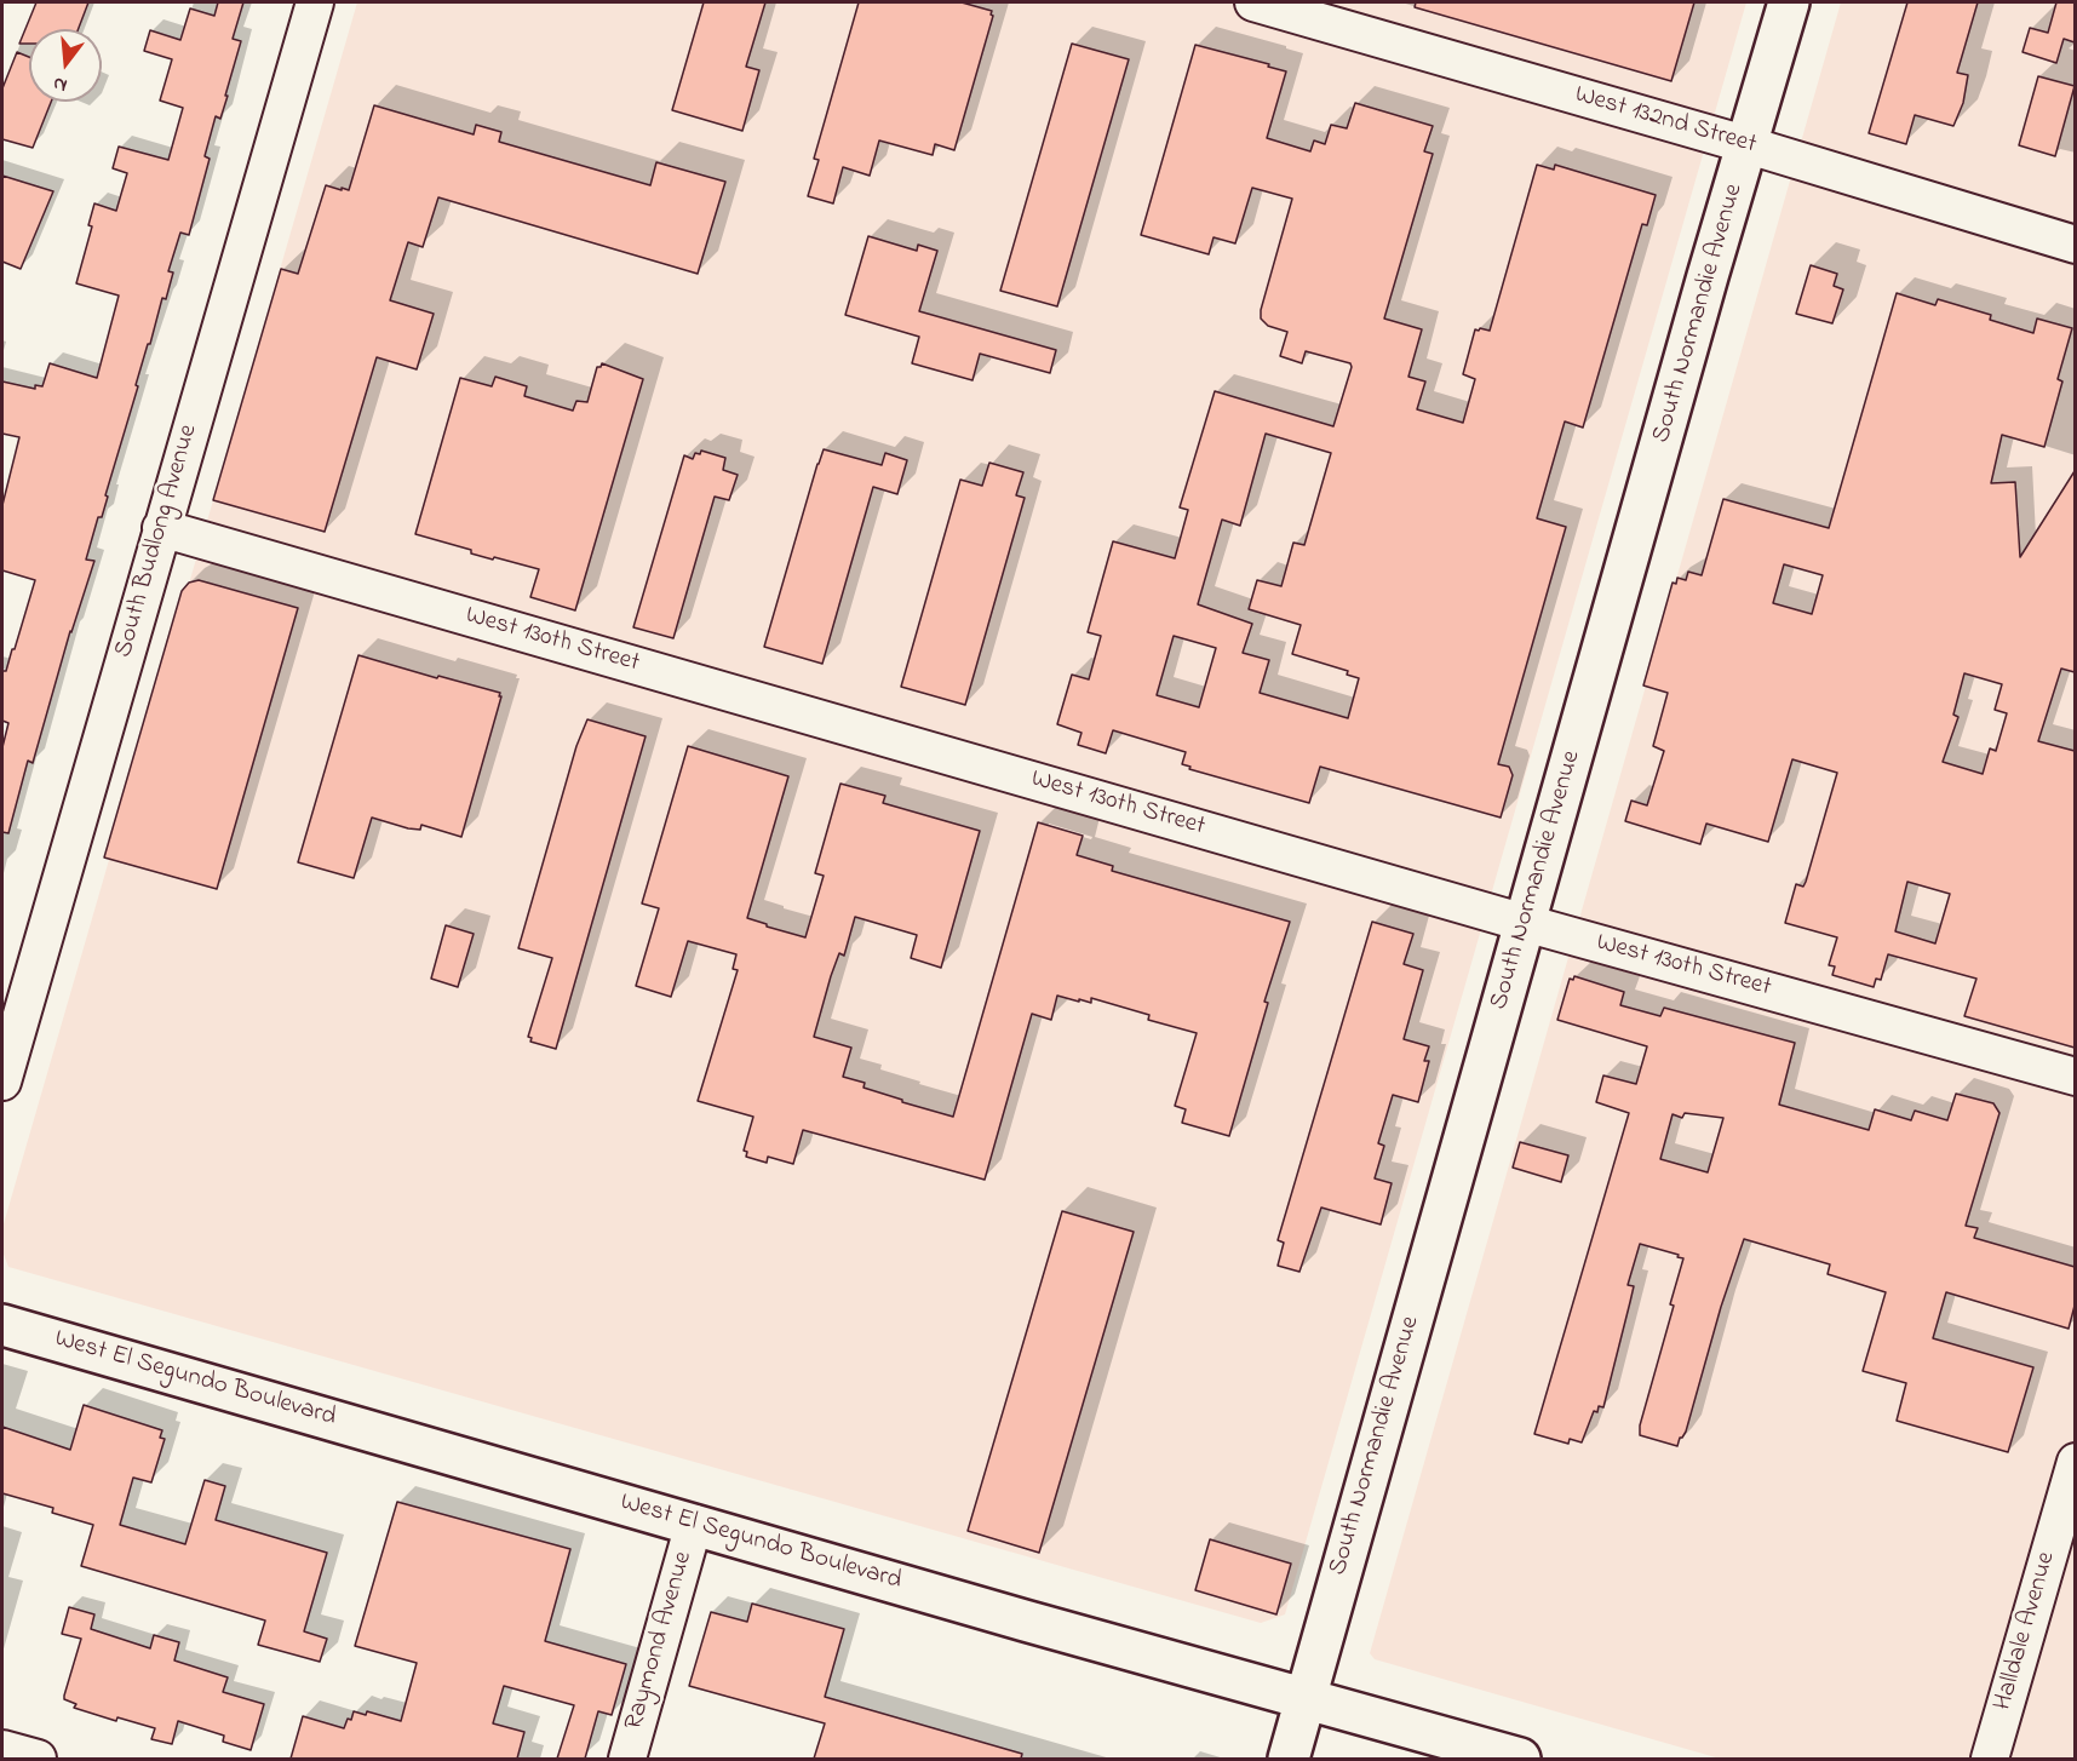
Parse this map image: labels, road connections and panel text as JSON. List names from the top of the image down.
{
  "streets": {
    "main road": ["South Normandie Avenue", "West El Segundo Boulevard"],
    "street": [
      "West 132nd Street",
      "South Budlong Avenue",
      "West 130th Street",
      "Halldale Avenue",
      "Raymond Avenue"
    ]
  },
  "crossings": [
    ["West 132nd Street", "South Normandie Avenue"],
    ["South Normandie Avenue", "West 130th Street"],
    ["South Normandie Avenue", "West El Segundo Boulevard"],
    ["South Budlong Avenue", "West 130th Street"],
    ["West El Segundo Boulevard", "Raymond Avenue"]
  ],
  "north": "bottom"
}
